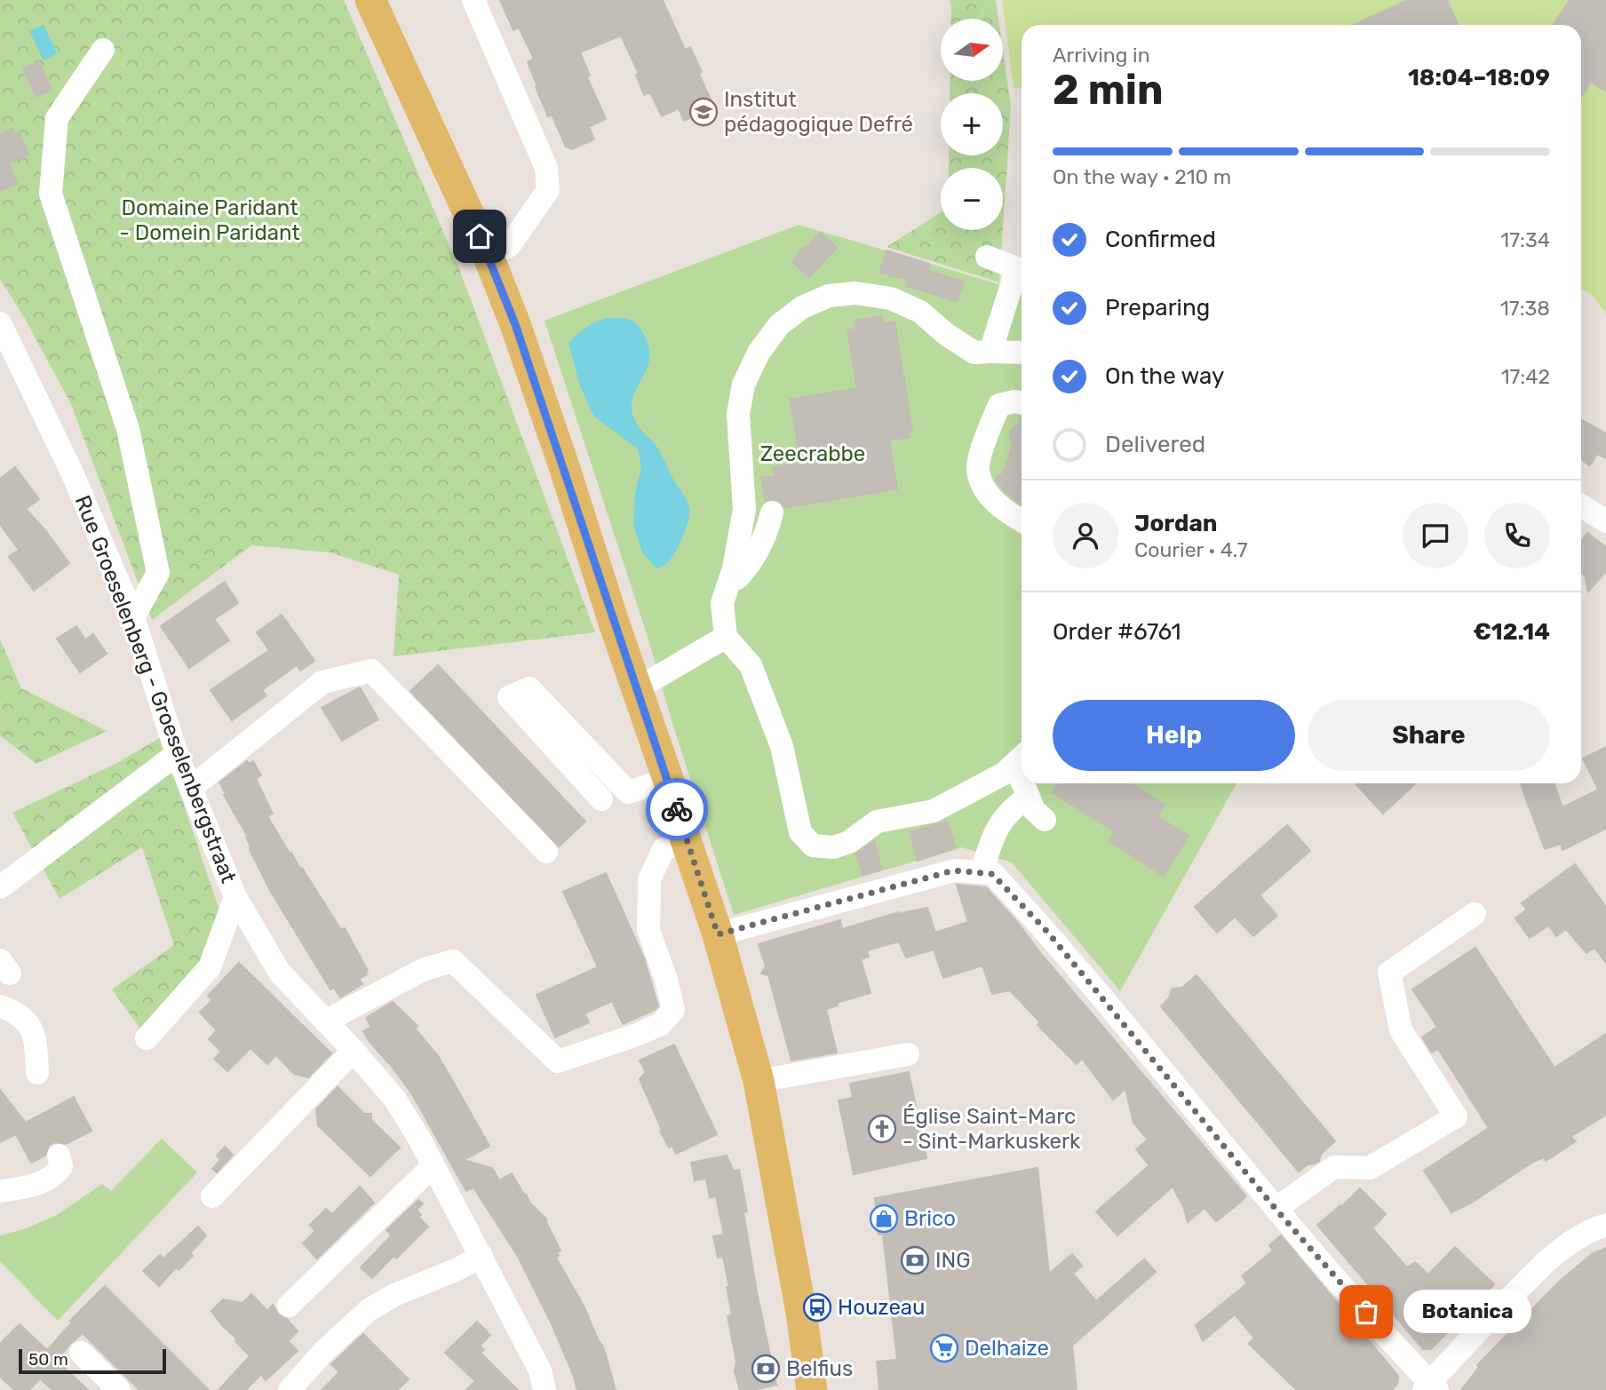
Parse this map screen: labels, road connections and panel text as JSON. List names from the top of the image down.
{
  "streets": {
    "street": ["Rue Groeselenberg - Groeselenbergstraat"]
  },
  "parks": ["Domaine Paridant - Domein Paridant", "Zeecrabbe"],
  "places": {
    "school or university": ["Institut pédagogique Defré"],
    "church": ["Église Saint-Marc - Sint-Markuskerk"],
    "shop": ["Brico"],
    "bank": ["ING", "Belfius"],
    "bus stop": ["Houzeau"],
    "other": ["Botanica"],
    "supermarket": ["Delhaize"]
  },
  "scale_bar": "50 m",
  "north": "right",
  "page": {
    "map_buttons": ["+", "−"],
    "heading": ["2 min", "Arriving in", "18:04–18:09"],
    "panel": [
      "Jordan",
      "Courier · 4.7",
      "Order #6761",
      "€12.14"
    ],
    "bar": "On the way · 210 m",
    "list": [
      ["Confirmed", "17:34"],
      ["Preparing", "17:38"],
      ["On the way", "17:42"],
      "Delivered"
    ],
    "buttons": ["Help", "Share"],
    "bubble": "Botanica",
    "scale": "50 m"
  }
}
